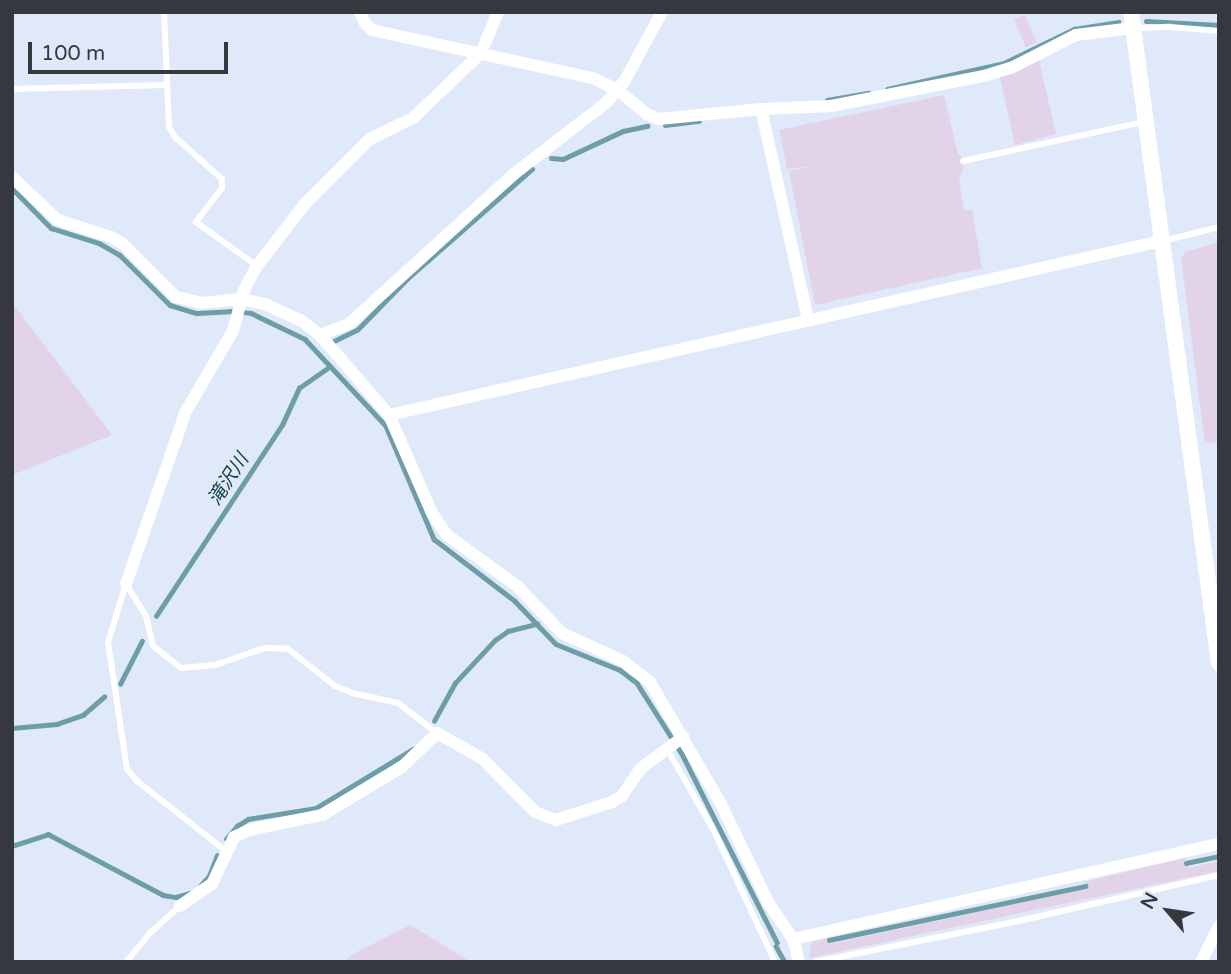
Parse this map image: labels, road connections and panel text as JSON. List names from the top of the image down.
{
  "water": ["滝沢川"],
  "scale_bar": "100 m",
  "north": "top left"
}
